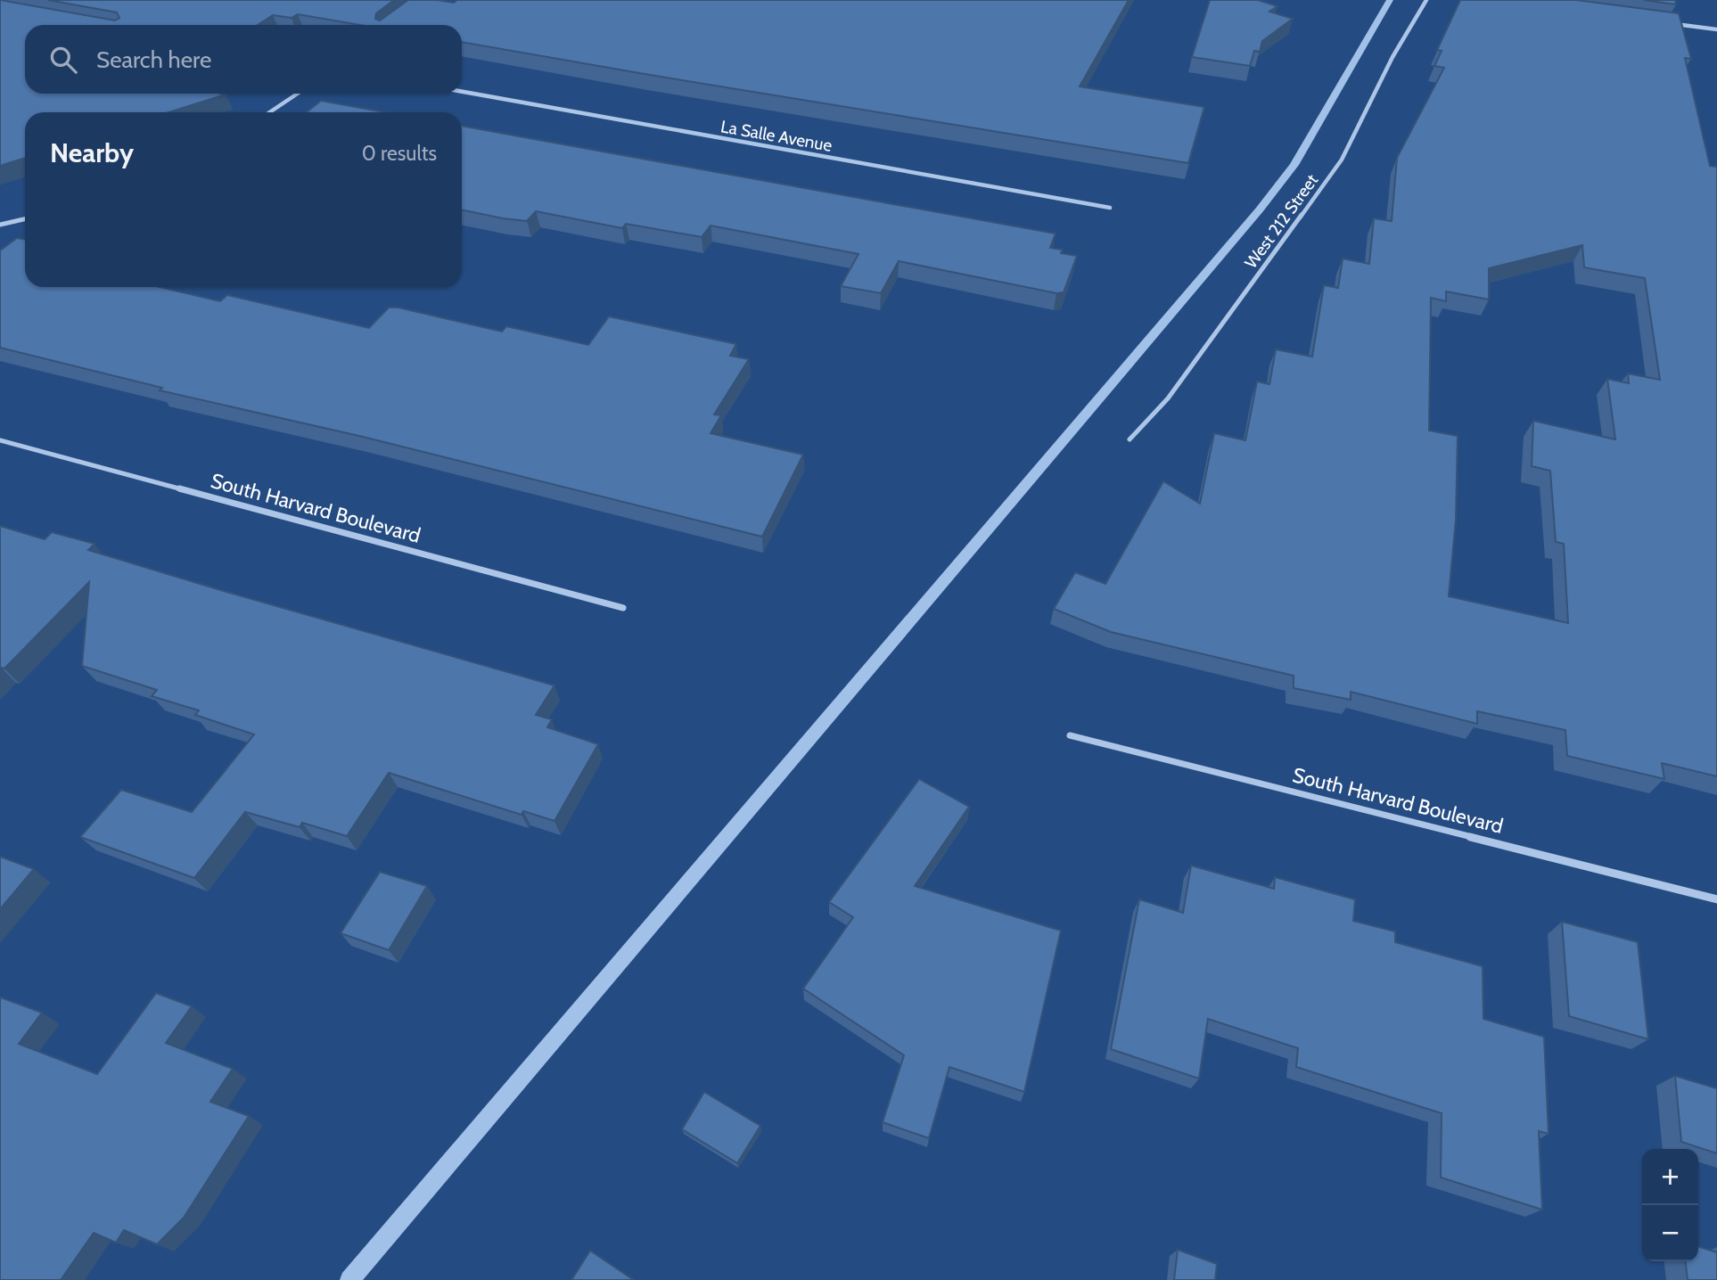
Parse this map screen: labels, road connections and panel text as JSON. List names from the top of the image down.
{
  "streets": {
    "street": ["La Salle Avenue", "West 212 Street", "South Harvard Boulevard"]
  },
  "page": {
    "search": "Search here",
    "heading": ["Nearby", "0 results"],
    "map_buttons": ["+", "−"]
  }
}
